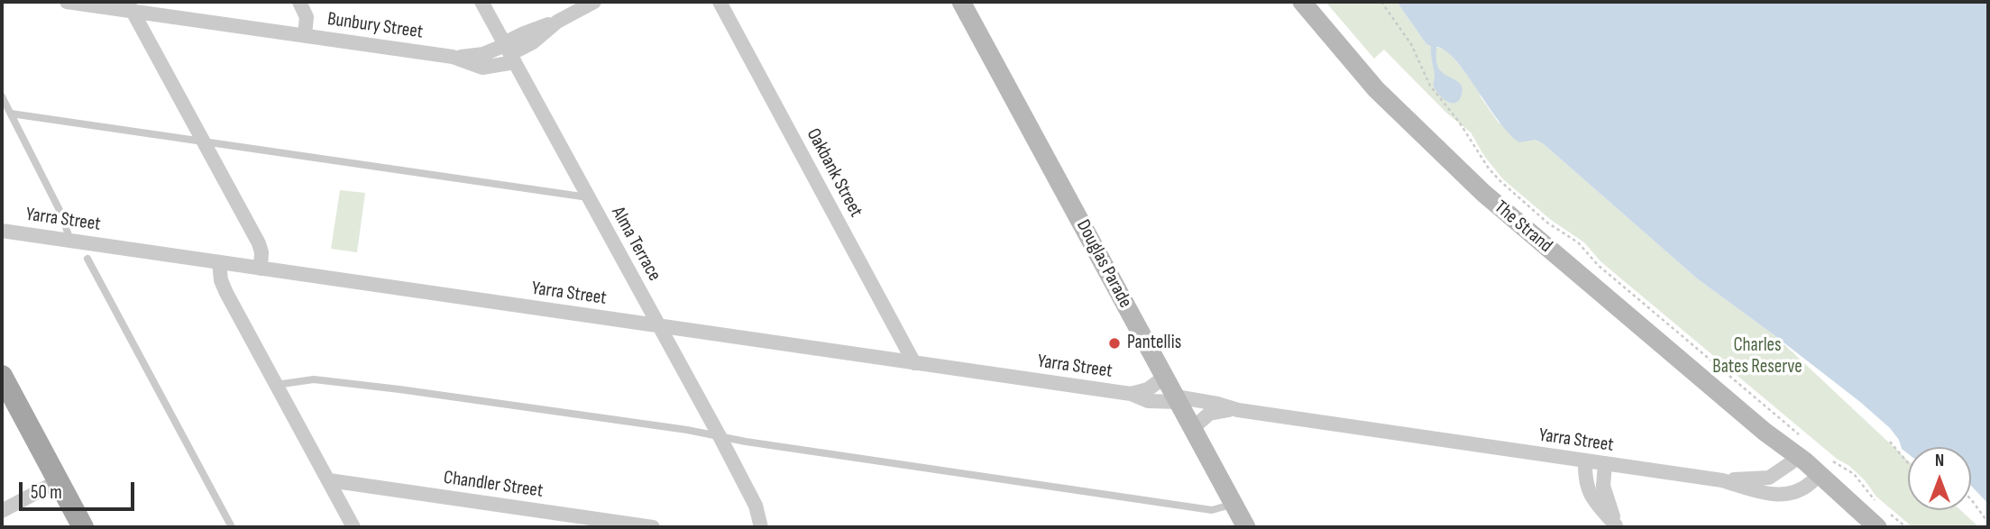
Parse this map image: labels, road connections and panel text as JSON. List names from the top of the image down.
{
  "streets": {
    "street": [
      "Bunbury Street",
      "Oakbank Street",
      "Yarra Street",
      "The Strand",
      "Alma Terrace",
      "Douglas Parade",
      "Chandler Street"
    ]
  },
  "crossings": [
    ["Bunbury Street", "Alma Terrace"],
    ["Oakbank Street", "Yarra Street"],
    ["Yarra Street", "The Strand"],
    ["Yarra Street", "Alma Terrace"],
    ["Yarra Street", "Douglas Parade"]
  ],
  "parks": ["Charles Bates Reserve"],
  "places": ["Pantellis"],
  "scale_bar": "50 m",
  "north": "top"
}
